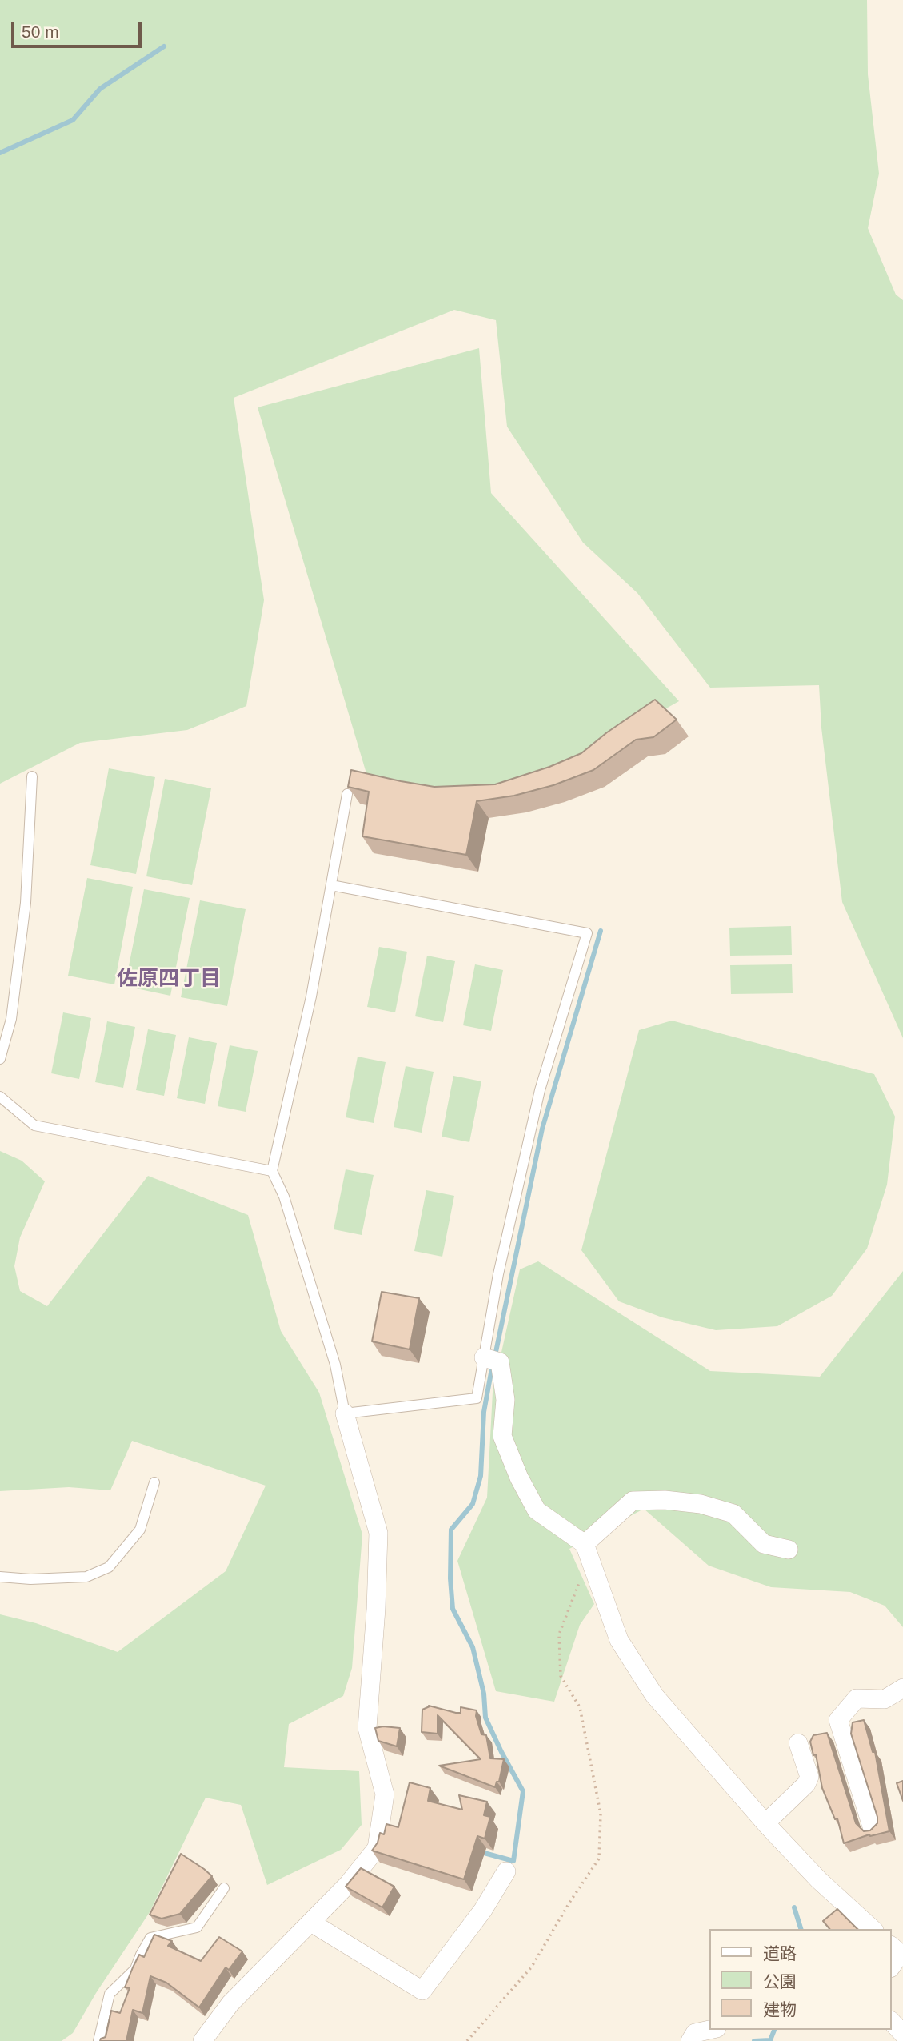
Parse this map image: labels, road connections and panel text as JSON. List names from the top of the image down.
{
  "districts": ["佐原四丁目"],
  "legend": ["道路", "公園", "建物"],
  "scale_bar": "50 m"
}
